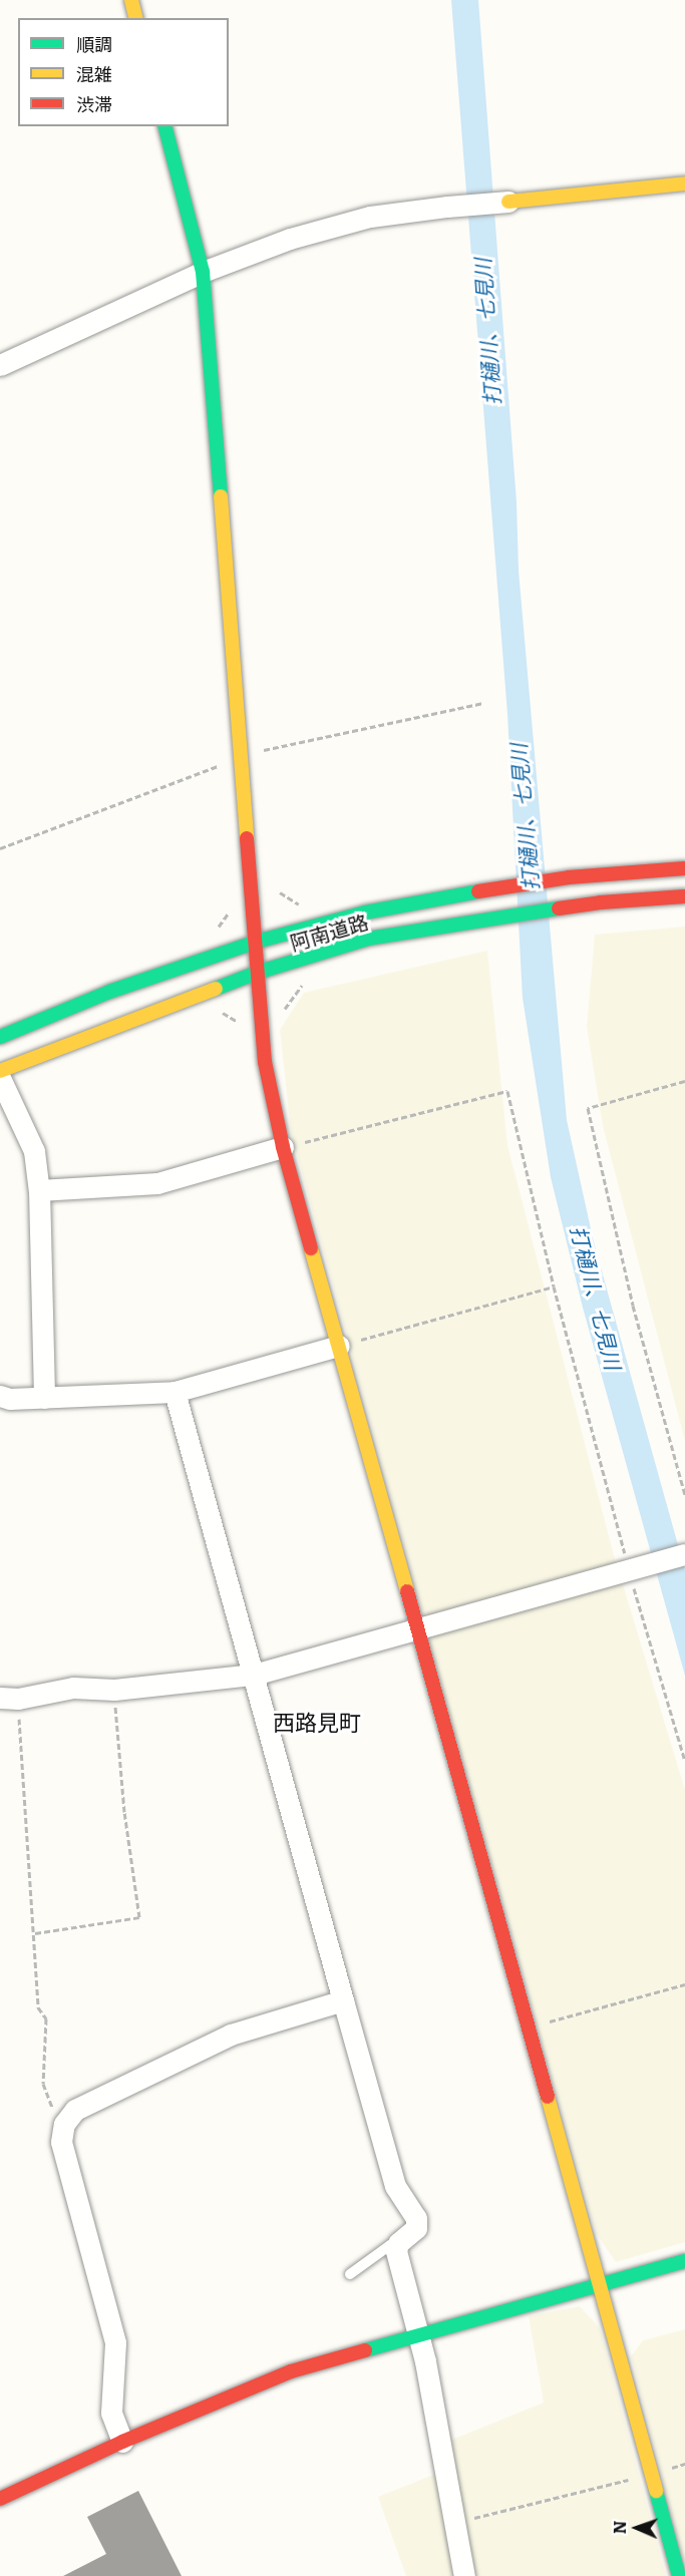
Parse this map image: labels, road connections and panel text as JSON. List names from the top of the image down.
{
  "streets": {
    "main road": ["阿南道路"]
  },
  "districts": ["西路見町"],
  "water": ["打樋川、七見川"],
  "legend": ["順調", "混雑", "渋滞"],
  "north": "left"
}
